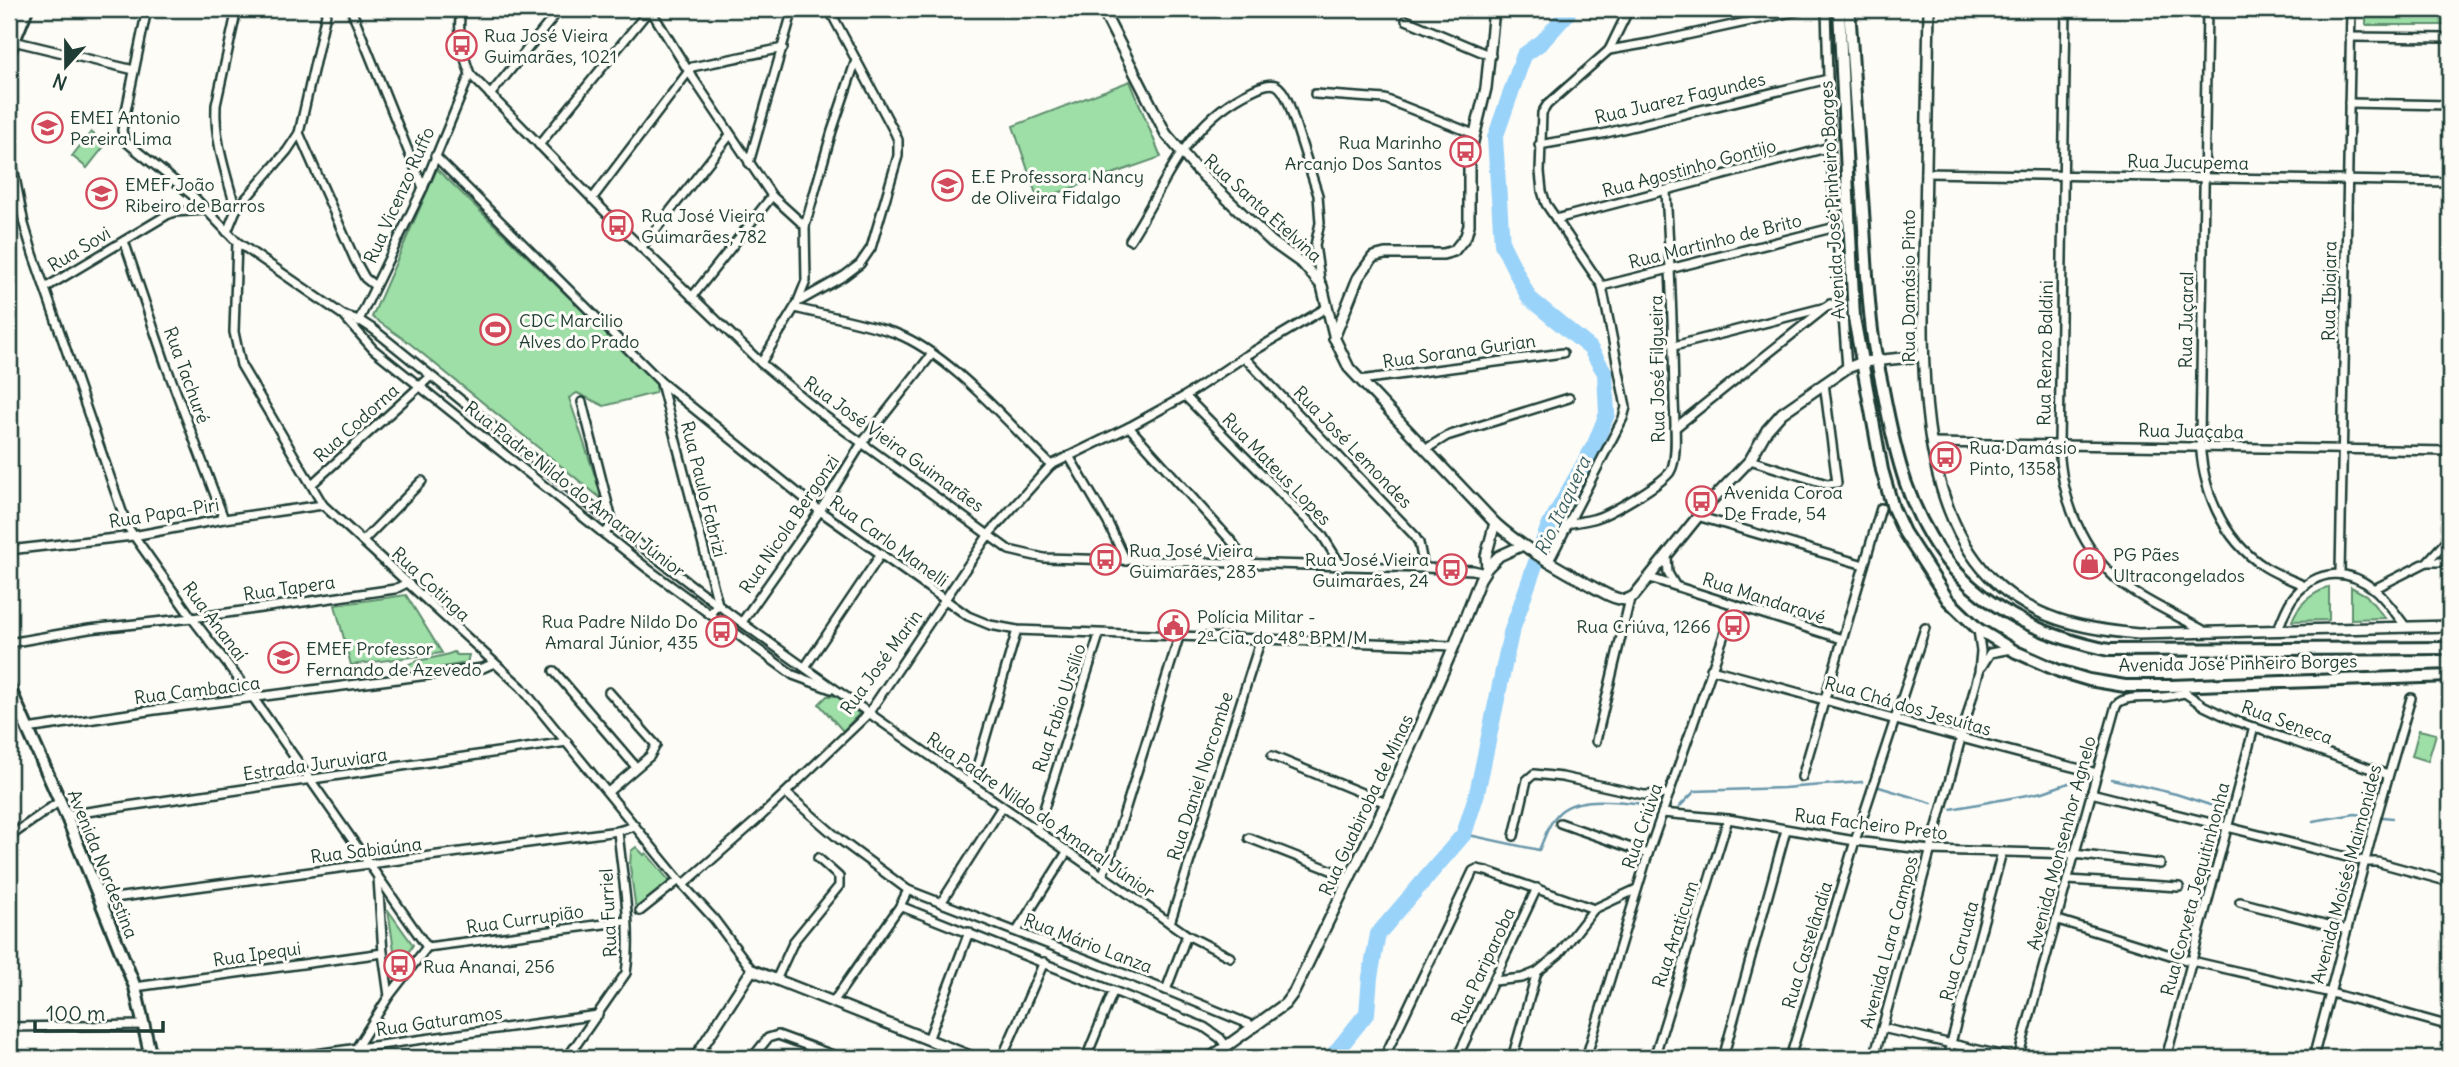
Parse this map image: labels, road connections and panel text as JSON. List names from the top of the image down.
{
  "streets": {
    "main road": ["Avenida José Pinheiro Borges", "Avenida Nordestina"],
    "street": [
      "Rua Juarez Fagundes",
      "Rua Jucupema",
      "Rua Agostinho Gontijo",
      "Rua Vicenzo Ruffo",
      "Rua Santa Etelvina",
      "Rua Martinho de Brito",
      "Rua Sovi",
      "Rua Damásio Pinto",
      "Rua Ibiajara",
      "Rua Juçaral",
      "Rua Sorana Gurian",
      "Rua Renzo Baldini",
      "Rua José Filgueira",
      "Rua Tachuré",
      "Rua Codorna",
      "Rua Juaçaba",
      "Rua José Vieira Guimarães",
      "Rua José Lemondes",
      "Rua Mateus Lopes",
      "Rua Padre Nildo do Amaral Júnior",
      "Rua Paulo Fabrizi",
      "Rua Papa-Piri",
      "Rua Nicola Bergonzi",
      "Rua Carlo Manelli",
      "Rua Cotinga",
      "Rua Tapera",
      "Rua Mandaravé",
      "Rua Ananaí",
      "Rua José Marin",
      "Rua Cambacica",
      "Rua Chá dos Jesuítas",
      "Rua Fabio Ursílio",
      "Rua Seneca",
      "Estrada Juruviara",
      "Rua Daniel Norcombe",
      "Rua Guabiroba de Minas",
      "Rua Facheiro Preto",
      "Rua Criúva",
      "Avenida Monsenhor Agnelo",
      "Rua Sabiaúna",
      "Avenida Moisés Maimonides",
      "Rua Corveta Jequitinhonha",
      "Rua Furriel",
      "Rua Currupião",
      "Rua Araticum",
      "Avenida Lara Campos",
      "Rua Mário Lanza",
      "Rua Castelândia",
      "Rua Caruata",
      "Rua Ipequi",
      "Rua Pariparoba",
      "Rua Gaturamos"
    ]
  },
  "crossings": [
    ["Rua Jucupema", "Rua Damásio Pinto"],
    ["Rua Jucupema", "Rua Ibiajara"],
    ["Rua Jucupema", "Rua Juçaral"],
    ["Rua Jucupema", "Rua Renzo Baldini"],
    ["Rua Agostinho Gontijo", "Rua José Filgueira"],
    ["Rua Vicenzo Ruffo", "Rua José Vieira Guimarães"],
    ["Rua Vicenzo Ruffo", "Rua Padre Nildo do Amaral Júnior"],
    ["Rua Vicenzo Ruffo", "Rua Carlo Manelli"],
    ["Avenida José Pinheiro Borges", "Rua Seneca"],
    ["Avenida José Pinheiro Borges", "Avenida Monsenhor Agnelo"],
    ["Avenida José Pinheiro Borges", "Avenida Lara Campos"],
    ["Rua Santa Etelvina", "Rua Sorana Gurian"],
    ["Rua Santa Etelvina", "Rua Guabiroba de Minas"],
    ["Rua Martinho de Brito", "Rua José Filgueira"],
    ["Rua Sovi", "Rua Tachuré"],
    ["Rua Sovi", "Rua Padre Nildo do Amaral Júnior"],
    ["Rua Sovi", "Rua Ananaí"],
    ["Rua Damásio Pinto", "Rua Renzo Baldini"],
    ["Rua Damásio Pinto", "Rua Juaçaba"],
    ["Rua Ibiajara", "Rua Juaçaba"],
    ["Rua Juçaral", "Rua Juaçaba"],
    ["Rua Renzo Baldini", "Rua Juaçaba"],
    ["Rua Tachuré", "Rua Papa-Piri"],
    ["Rua Codorna", "Rua Padre Nildo do Amaral Júnior"],
    ["Rua Codorna", "Rua Cotinga"],
    ["Rua José Vieira Guimarães", "Rua José Lemondes"],
    ["Rua José Vieira Guimarães", "Rua Mateus Lopes"],
    ["Rua José Vieira Guimarães", "Rua Nicola Bergonzi"],
    ["Rua José Vieira Guimarães", "Rua José Marin"],
    ["Rua José Vieira Guimarães", "Rua Guabiroba de Minas"],
    ["Rua Padre Nildo do Amaral Júnior", "Rua Paulo Fabrizi"],
    ["Rua Padre Nildo do Amaral Júnior", "Rua Nicola Bergonzi"],
    ["Rua Padre Nildo do Amaral Júnior", "Rua Cotinga"],
    ["Rua Padre Nildo do Amaral Júnior", "Rua José Marin"],
    ["Rua Padre Nildo do Amaral Júnior", "Rua Fabio Ursílio"],
    ["Rua Padre Nildo do Amaral Júnior", "Rua Daniel Norcombe"],
    ["Rua Paulo Fabrizi", "Rua Carlo Manelli"],
    ["Rua Papa-Piri", "Rua Cotinga"],
    ["Rua Papa-Piri", "Rua Ananaí"],
    ["Rua Nicola Bergonzi", "Rua Carlo Manelli"],
    ["Rua Carlo Manelli", "Rua José Marin"],
    ["Rua Carlo Manelli", "Rua Fabio Ursílio"],
    ["Rua Carlo Manelli", "Rua Daniel Norcombe"],
    ["Rua Carlo Manelli", "Rua Guabiroba de Minas"],
    ["Rua Cotinga", "Rua Tapera"],
    ["Rua Cotinga", "Rua José Marin"],
    ["Rua Cotinga", "Rua Cambacica"],
    ["Rua Cotinga", "Estrada Juruviara"],
    ["Rua Cotinga", "Rua Sabiaúna"],
    ["Rua Tapera", "Rua Ananaí"],
    ["Rua Mandaravé", "Rua Criúva"],
    ["Rua Ananaí", "Rua Cambacica"],
    ["Rua Ananaí", "Estrada Juruviara"],
    ["Rua Ananaí", "Rua Sabiaúna"],
    ["Rua Ananaí", "Rua Currupião"],
    ["Rua José Marin", "Rua Mário Lanza"],
    ["Rua Cambacica", "Avenida Nordestina"],
    ["Rua Chá dos Jesuítas", "Rua Criúva"],
    ["Rua Chá dos Jesuítas", "Avenida Monsenhor Agnelo"],
    ["Rua Chá dos Jesuítas", "Avenida Lara Campos"],
    ["Rua Chá dos Jesuítas", "Rua Castelândia"],
    ["Rua Seneca", "Avenida Monsenhor Agnelo"],
    ["Rua Seneca", "Avenida Moisés Maimonides"],
    ["Rua Seneca", "Rua Corveta Jequitinhonha"],
    ["Estrada Juruviara", "Avenida Nordestina"],
    ["Rua Guabiroba de Minas", "Rua Mário Lanza"],
    ["Rua Facheiro Preto", "Rua Criúva"],
    ["Rua Facheiro Preto", "Avenida Monsenhor Agnelo"],
    ["Rua Facheiro Preto", "Rua Araticum"],
    ["Rua Facheiro Preto", "Avenida Lara Campos"],
    ["Rua Facheiro Preto", "Rua Castelândia"],
    ["Rua Facheiro Preto", "Rua Caruata"],
    ["Rua Sabiaúna", "Avenida Nordestina"],
    ["Rua Sabiaúna", "Rua Furriel"],
    ["Avenida Nordestina", "Rua Ipequi"],
    ["Rua Furriel", "Rua Currupião"],
    ["Rua Furriel", "Rua Gaturamos"]
  ],
  "water": ["Rio Itaquera"],
  "places": {
    "bus stop": [
      "Rua José Vieira Guimarães, 1021",
      "Rua Marinho Arcanjo Dos Santos",
      "Rua José Vieira Guimarães, 782",
      "Rua Damásio Pinto, 1358",
      "Avenida Coroa De Frade, 54",
      "Rua José Vieira Guimarães, 283",
      "Rua José Vieira Guimarães, 24",
      "Rua Criúva, 1266",
      "Rua Padre Nildo Do Amaral Júnior, 435",
      "Rua Ananai, 256"
    ],
    "school or university": [
      "EMEI Antonio Pereira Lima",
      "E.E Professora Nancy de Oliveira Fidalgo",
      "EMEF João Ribeiro de Barros",
      "EMEF Professor Fernando de Azevedo"
    ],
    "sports": ["CDC Marcilio Alves do Prado"],
    "shop": ["PG Pães Ultracongelados"],
    "public building": ["Polícia Militar - 2ª Cia. do 48º BPM/M"]
  },
  "scale_bar": "100 m",
  "north": "bottom"
}
